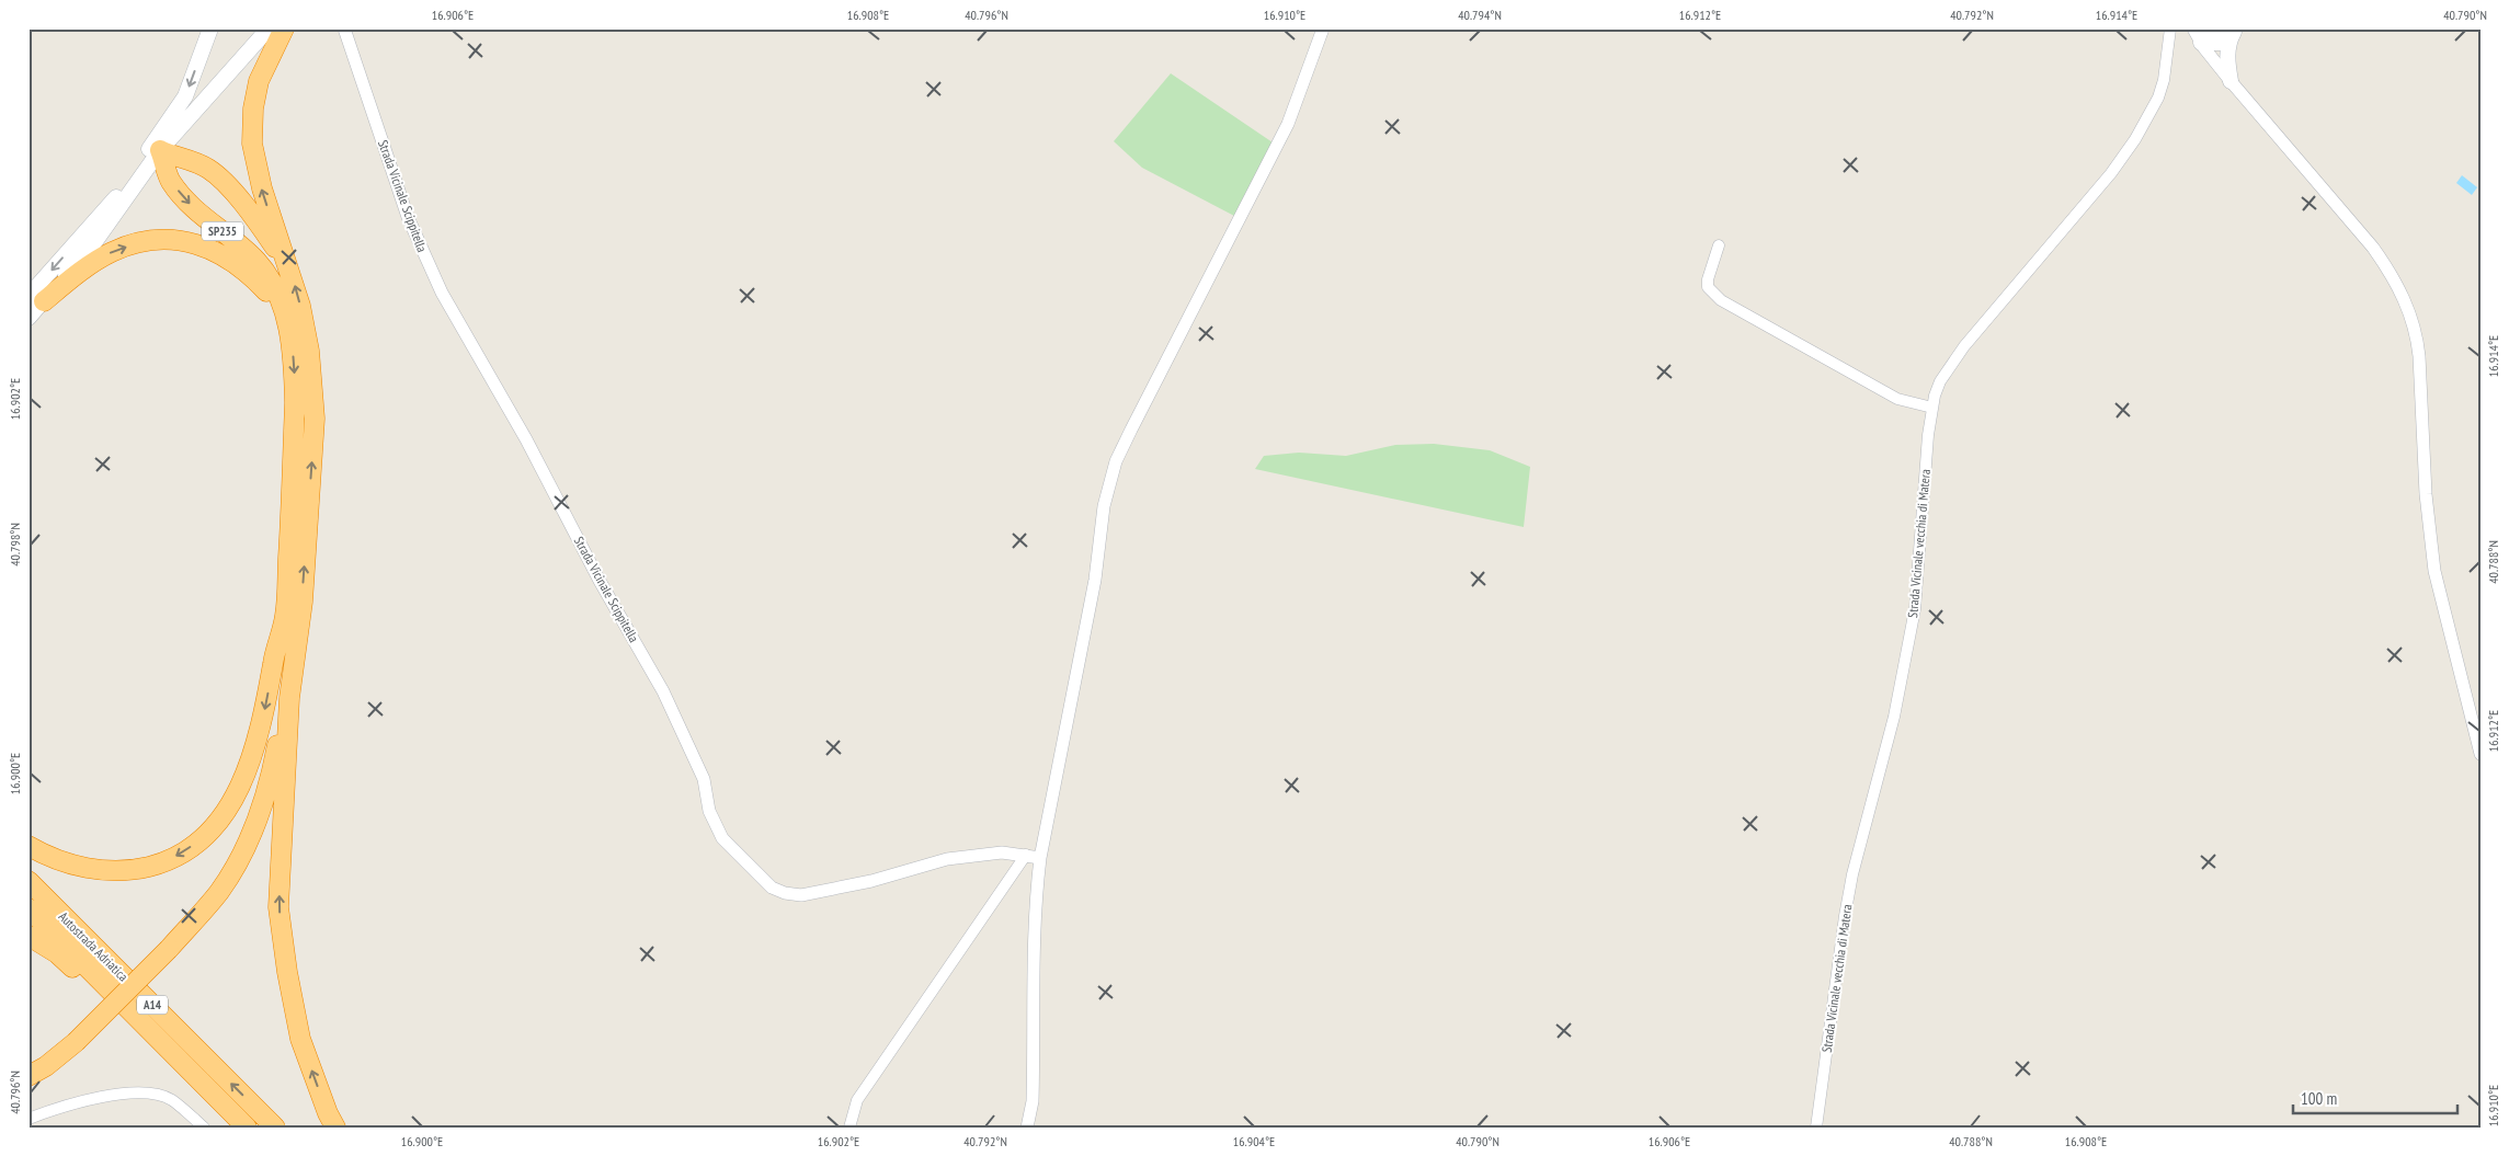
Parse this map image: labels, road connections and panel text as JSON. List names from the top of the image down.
{
  "streets": {
    "highway": ["SP235", "Autostrada Adriatica", "A14"],
    "street": ["Strada Vicinale Scippitella", "Strada Vicinale vecchia di Matera"]
  },
  "scale_bar": "100 m",
  "coordinates": [
    "16.906°E",
    "16.908°E",
    "40.796°N",
    "16.910°E",
    "40.794°N",
    "16.912°E",
    "40.792°N",
    "16.914°E",
    "40.790°N",
    "16.902°E",
    "40.798°N",
    "40.788°N",
    "16.900°E",
    "16.904°E"
  ]
}
